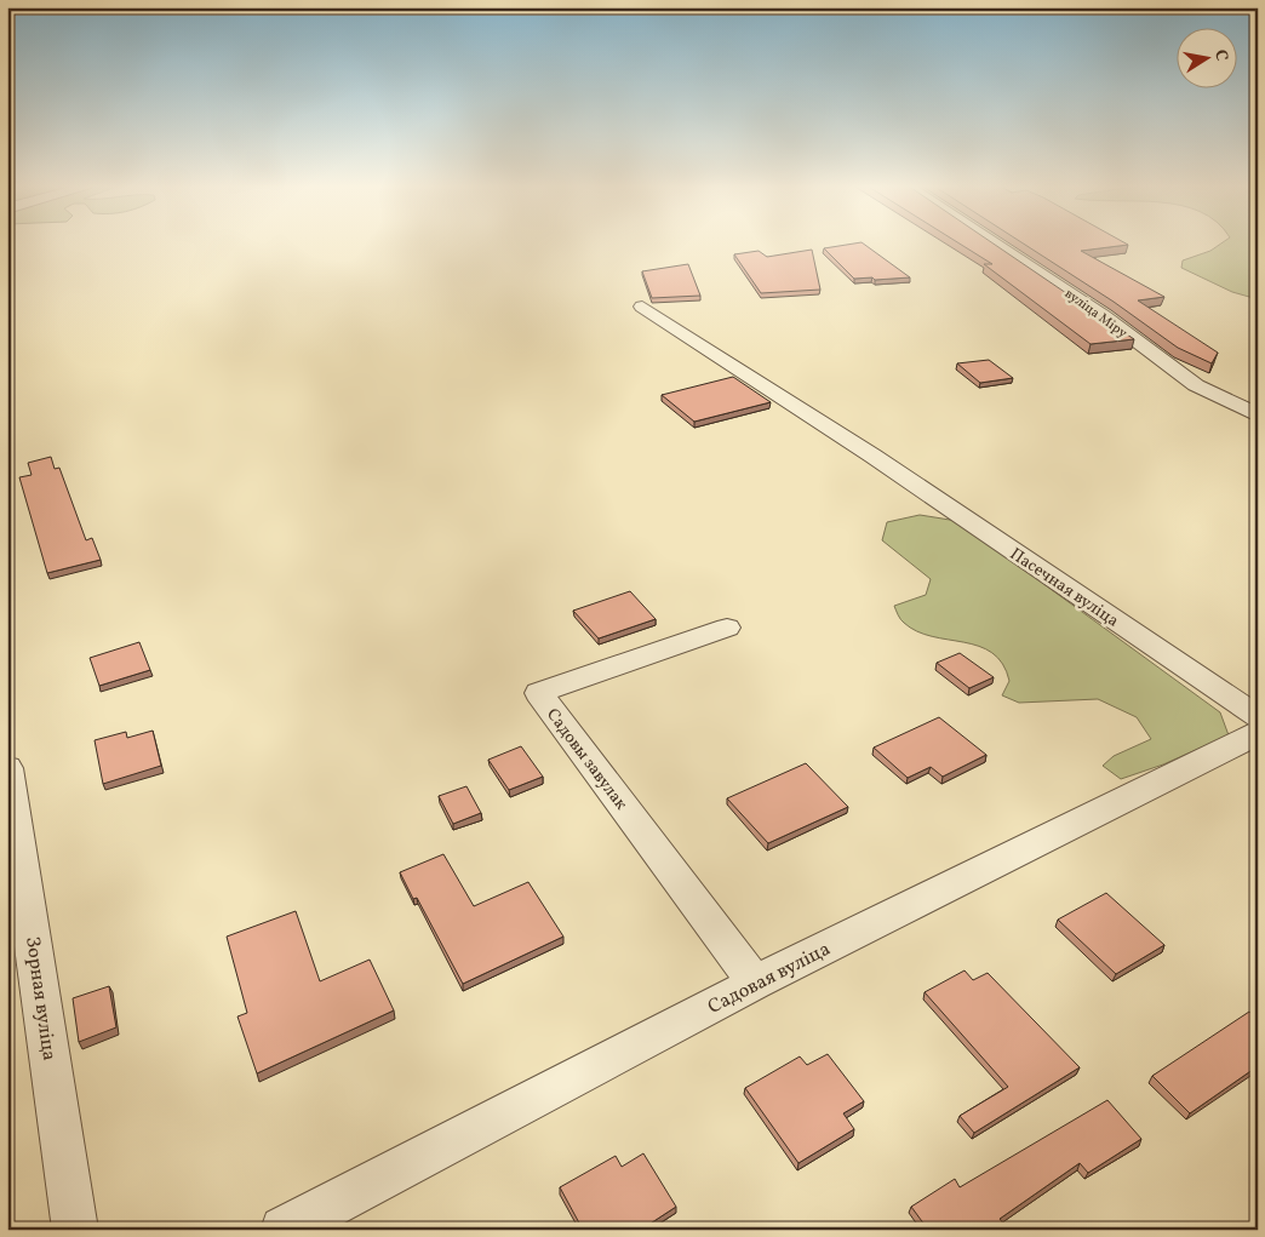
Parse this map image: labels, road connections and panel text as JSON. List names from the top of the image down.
{
  "streets": {
    "street": [
      "вуліца Міру",
      "Пасечная вуліца",
      "Садовы завулак",
      "Садовая вуліца",
      "Зорная вуліца"
    ]
  },
  "crossings": [
    ["Садовы завулак", "Садовая вуліца"]
  ],
  "north": "right"
}
